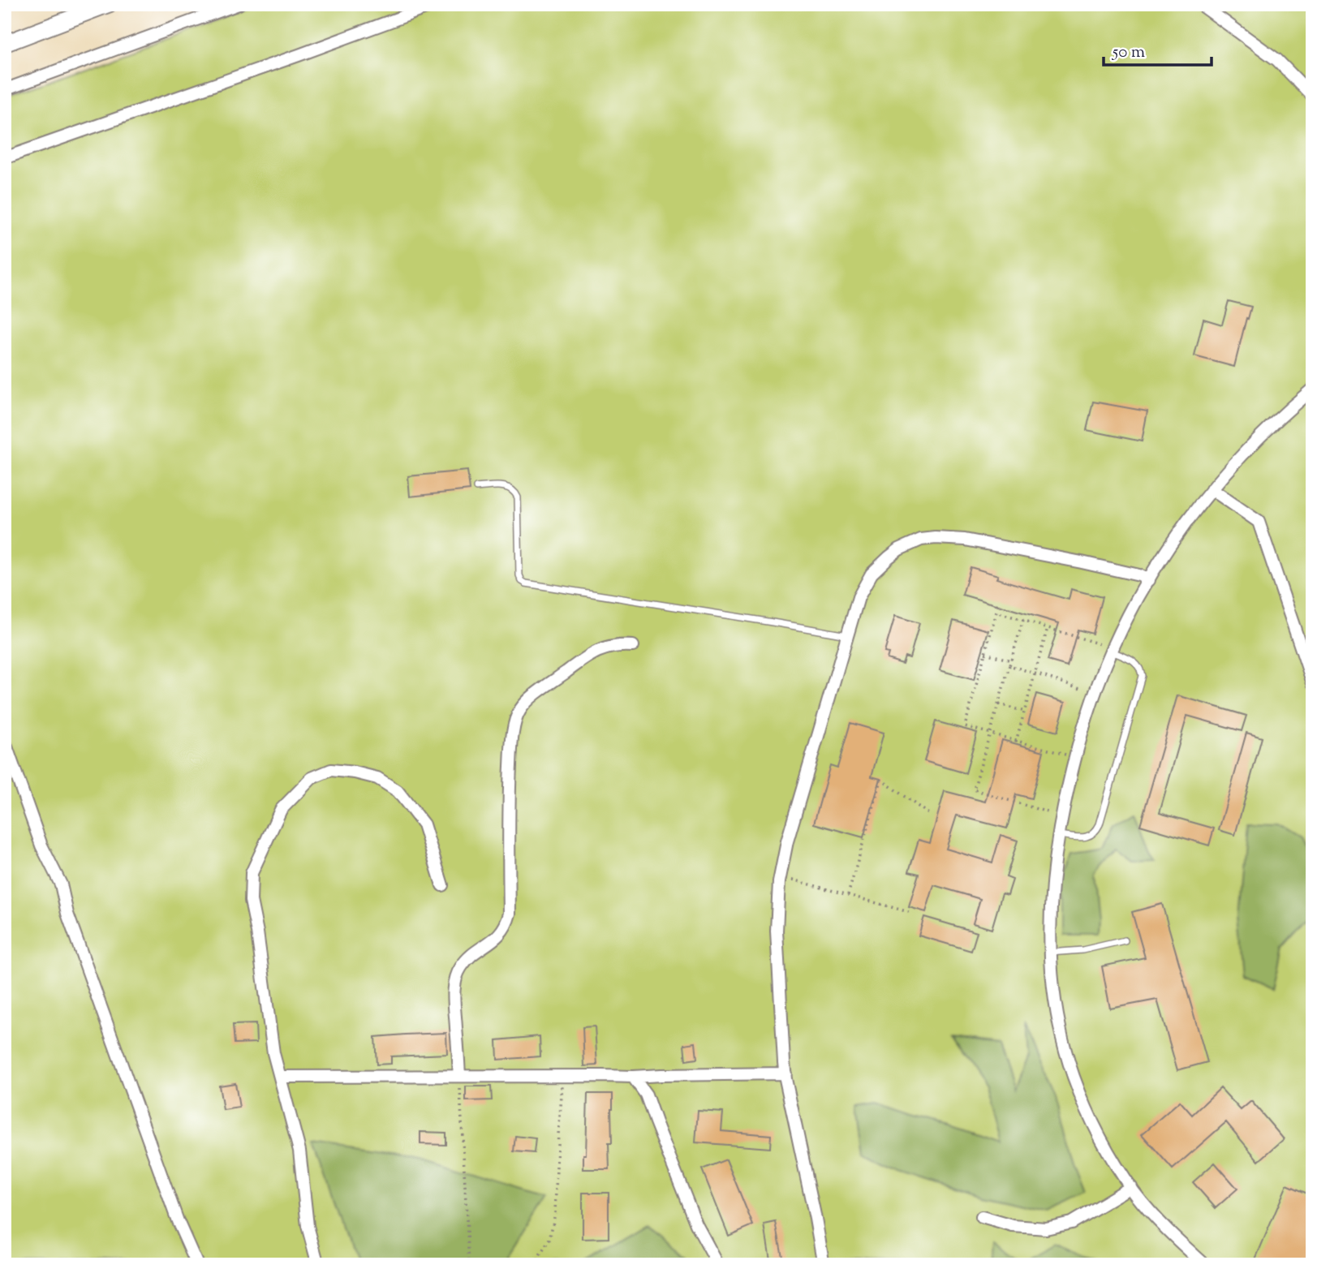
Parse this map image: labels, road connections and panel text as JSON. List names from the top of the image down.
{
  "scale_bar": "50 m"
}
